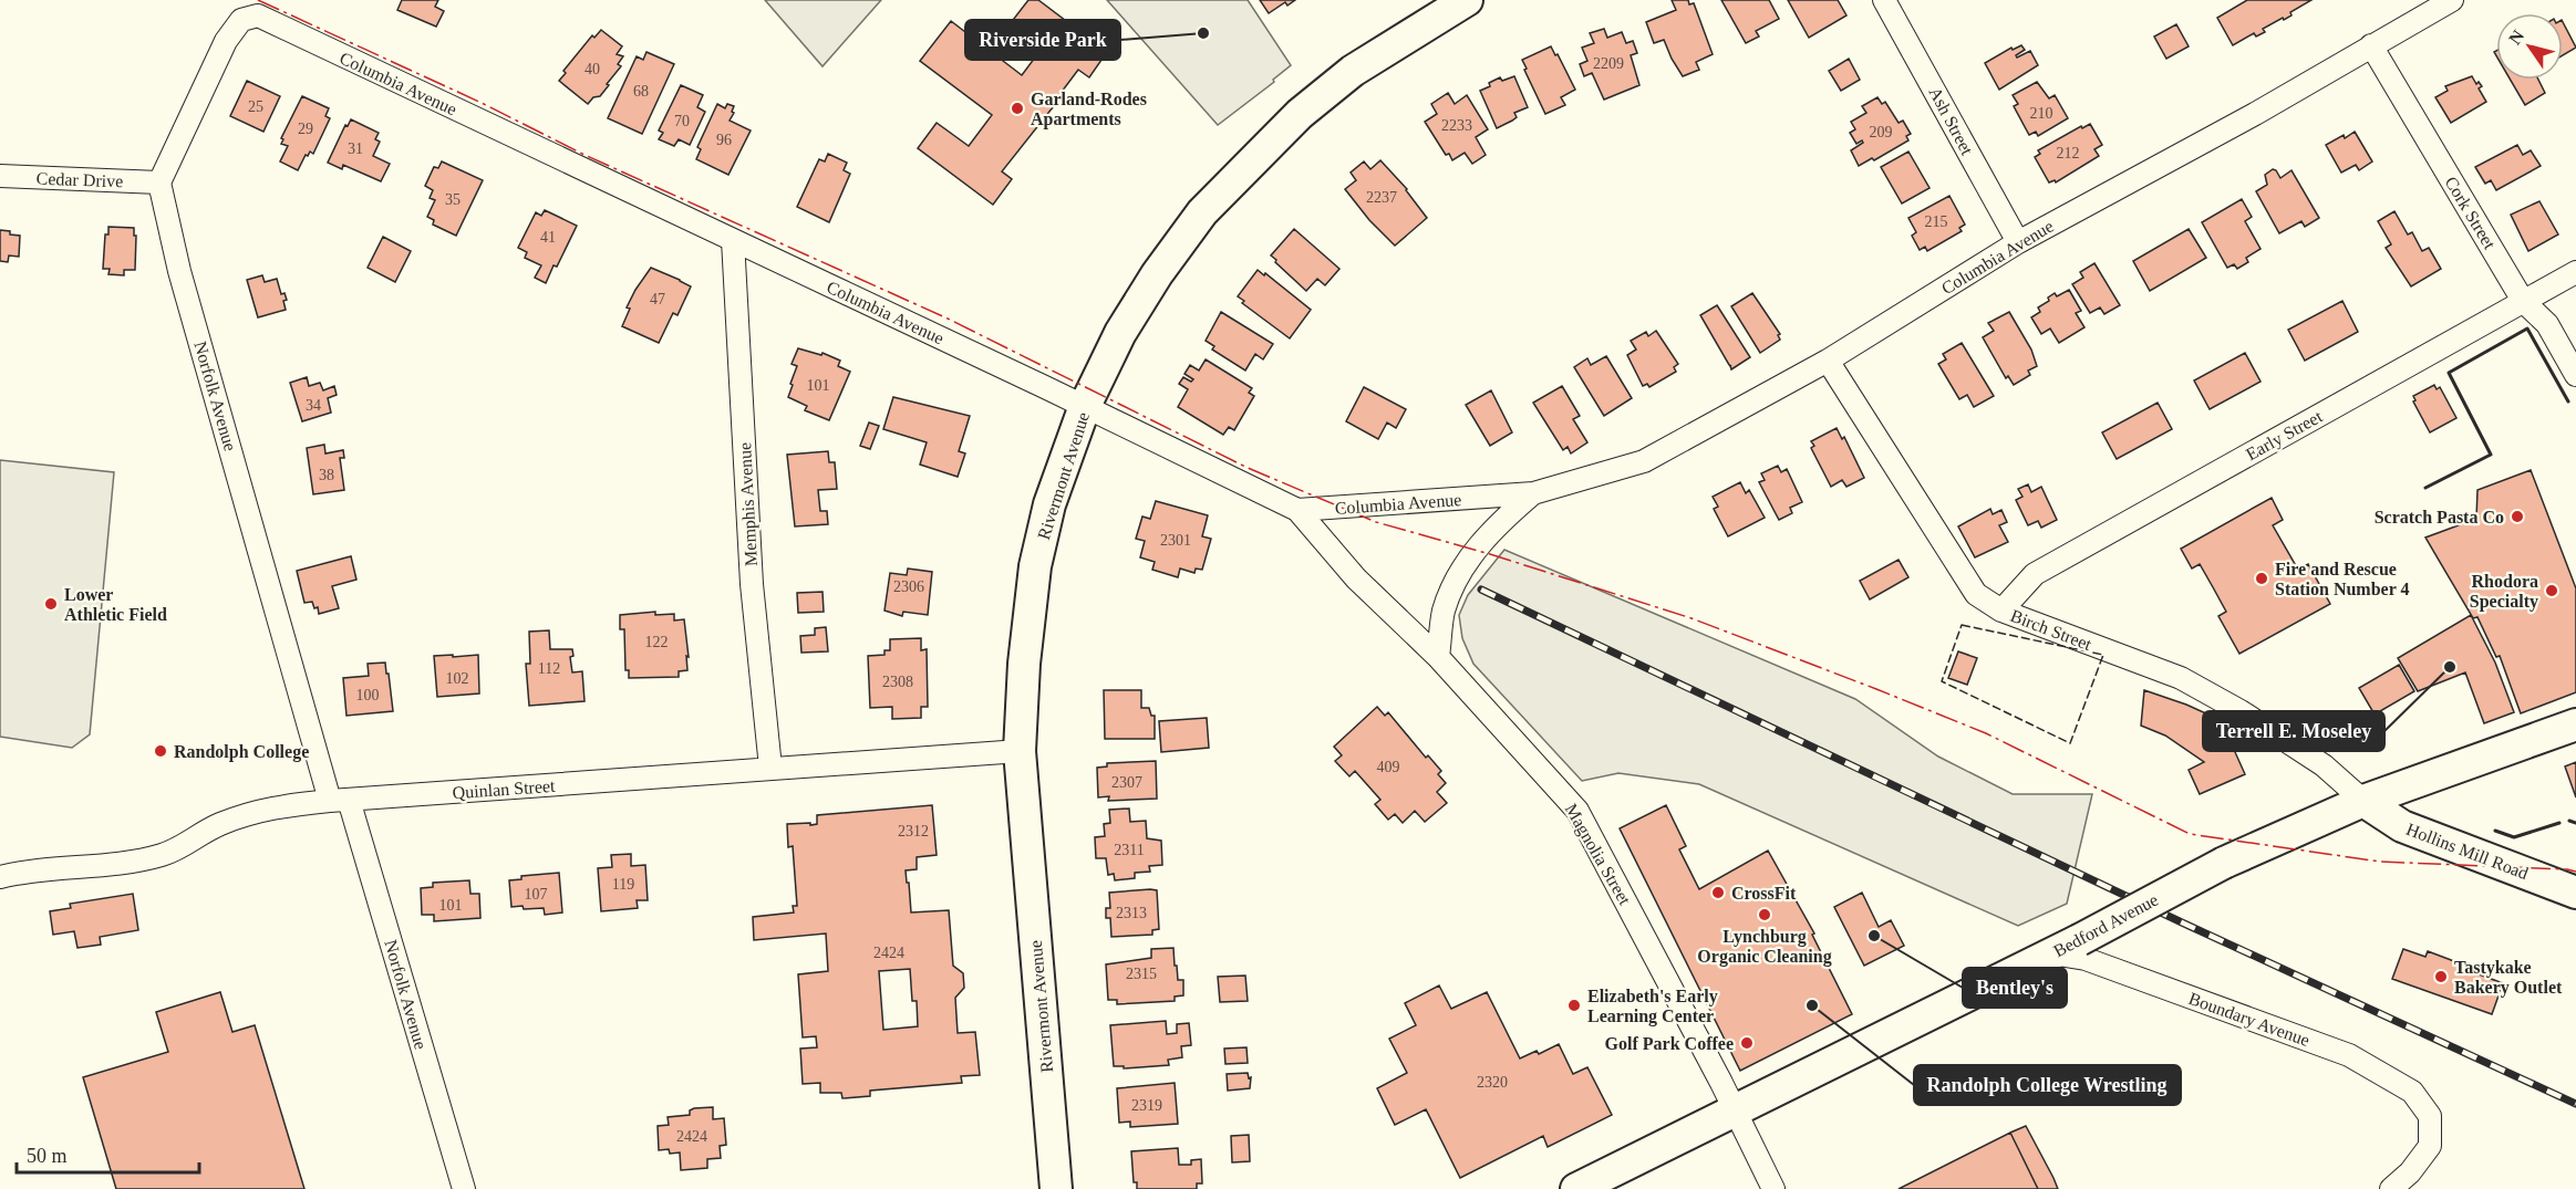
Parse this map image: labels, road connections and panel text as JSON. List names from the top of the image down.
{
  "streets": {
    "main road": ["Rivermont Avenue", "Hollins Mill Road", "Bedford Avenue"],
    "street": [
      "Columbia Avenue",
      "Ash Street",
      "Cedar Drive",
      "Cork Street",
      "Norfolk Avenue",
      "Early Street",
      "Memphis Avenue",
      "Birch Street",
      "Quinlan Street",
      "Magnolia Street",
      "Boundary Avenue"
    ]
  },
  "crossings": [
    ["Columbia Avenue", "Ash Street"],
    ["Columbia Avenue", "Cedar Drive"],
    ["Columbia Avenue", "Cork Street"],
    ["Columbia Avenue", "Norfolk Avenue"],
    ["Columbia Avenue", "Rivermont Avenue"],
    ["Columbia Avenue", "Memphis Avenue"],
    ["Columbia Avenue", "Birch Street"],
    ["Columbia Avenue", "Magnolia Street"],
    ["Cedar Drive", "Norfolk Avenue"],
    ["Cork Street", "Early Street"],
    ["Norfolk Avenue", "Quinlan Street"],
    ["Early Street", "Birch Street"],
    ["Rivermont Avenue", "Quinlan Street"],
    ["Memphis Avenue", "Quinlan Street"],
    ["Birch Street", "Hollins Mill Road"],
    ["Birch Street", "Bedford Avenue"],
    ["Hollins Mill Road", "Bedford Avenue"],
    ["Magnolia Street", "Bedford Avenue"],
    ["Bedford Avenue", "Boundary Avenue"]
  ],
  "places": [
    "Riverside Park",
    "Garland-Rodes Apartments",
    "Scratch Pasta Co",
    "Fire and Rescue Station Number 4",
    "Rhodora Specialty",
    "Lower Athletic Field",
    "Terrell E. Moseley",
    "Randolph College",
    "CrossFit",
    "Lynchburg Organic Cleaning",
    "Bentley's",
    "Tastykake Bakery Outlet",
    "Elizabeth's Early Learning Center",
    "Randolph College Wrestling",
    "Golf Park Coffee"
  ],
  "house_numbers": [
    "2209",
    "40",
    "68",
    "25",
    "210",
    "70",
    "2233",
    "29",
    "209",
    "96",
    "31",
    "212",
    "2237",
    "35",
    "215",
    "41",
    "47",
    "101",
    "34",
    "38",
    "2301",
    "2306",
    "122",
    "112",
    "102",
    "2308",
    "100",
    "409",
    "2307",
    "2312",
    "2311",
    "119",
    "107",
    "101",
    "2313",
    "2424",
    "2315",
    "2320",
    "2319",
    "2424"
  ],
  "scale_bar": "50 m",
  "north": "top left"
}
